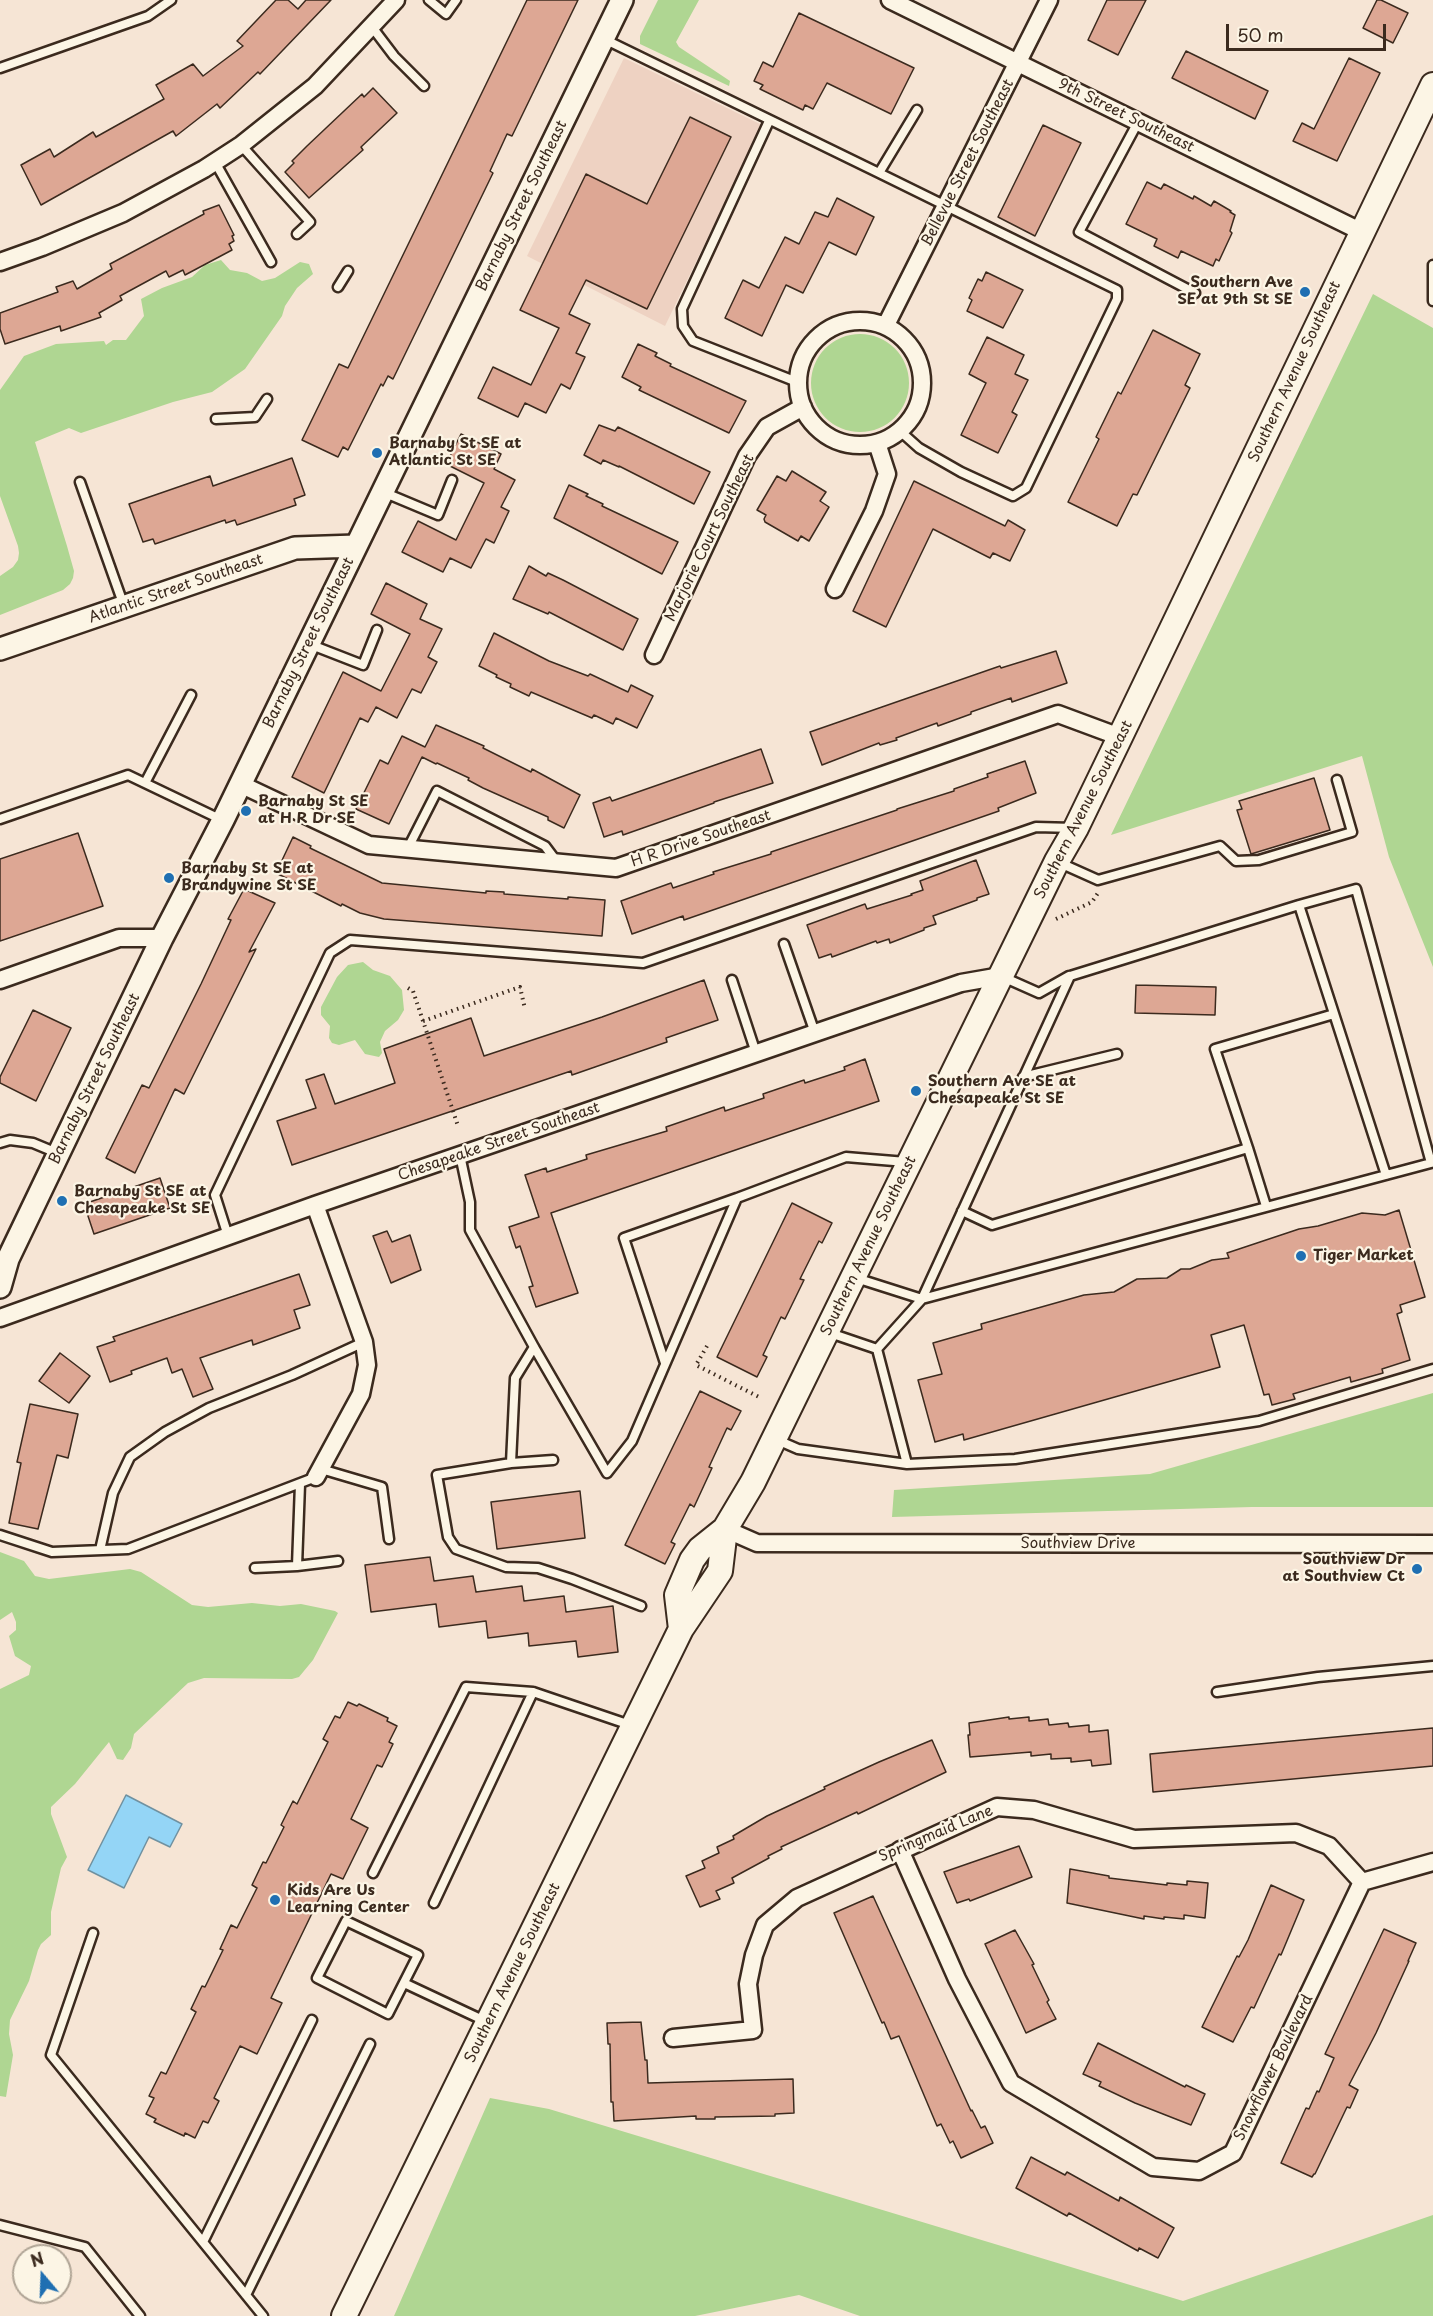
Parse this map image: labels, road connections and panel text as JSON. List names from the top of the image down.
{
  "streets": {
    "main road": ["Southern Avenue Southeast"],
    "street": [
      "9th Street Southeast",
      "Bellevue Street Southeast",
      "Barnaby Street Southeast",
      "Marjorie Court Southeast",
      "Atlantic Street Southeast",
      "H R Drive Southeast",
      "Chesapeake Street Southeast",
      "Southview Drive",
      "Springmaid Lane",
      "Snowflower Boulevard"
    ]
  },
  "crossings": [
    ["9th Street Southeast", "Bellevue Street Southeast"],
    ["9th Street Southeast", "Southern Avenue Southeast"],
    ["Bellevue Street Southeast", "Marjorie Court Southeast"],
    ["Barnaby Street Southeast", "Atlantic Street Southeast"],
    ["Barnaby Street Southeast", "H R Drive Southeast"],
    ["Southern Avenue Southeast", "H R Drive Southeast"],
    ["Southern Avenue Southeast", "Chesapeake Street Southeast"],
    ["Southern Avenue Southeast", "Southview Drive"],
    ["Springmaid Lane", "Snowflower Boulevard"]
  ],
  "places": [
    "Southern Ave SE at 9th St SE",
    "Barnaby St SE at Atlantic St SE",
    "Barnaby St SE at H R Dr SE",
    "Barnaby St SE at Brandywine St SE",
    "Southern Ave SE at Chesapeake St SE",
    "Barnaby St SE at Chesapeake St SE",
    "Tiger Market",
    "Southview Dr at Southview Ct",
    "Kids Are Us Learning Center"
  ],
  "scale_bar": "50 m",
  "north": "top"
}
